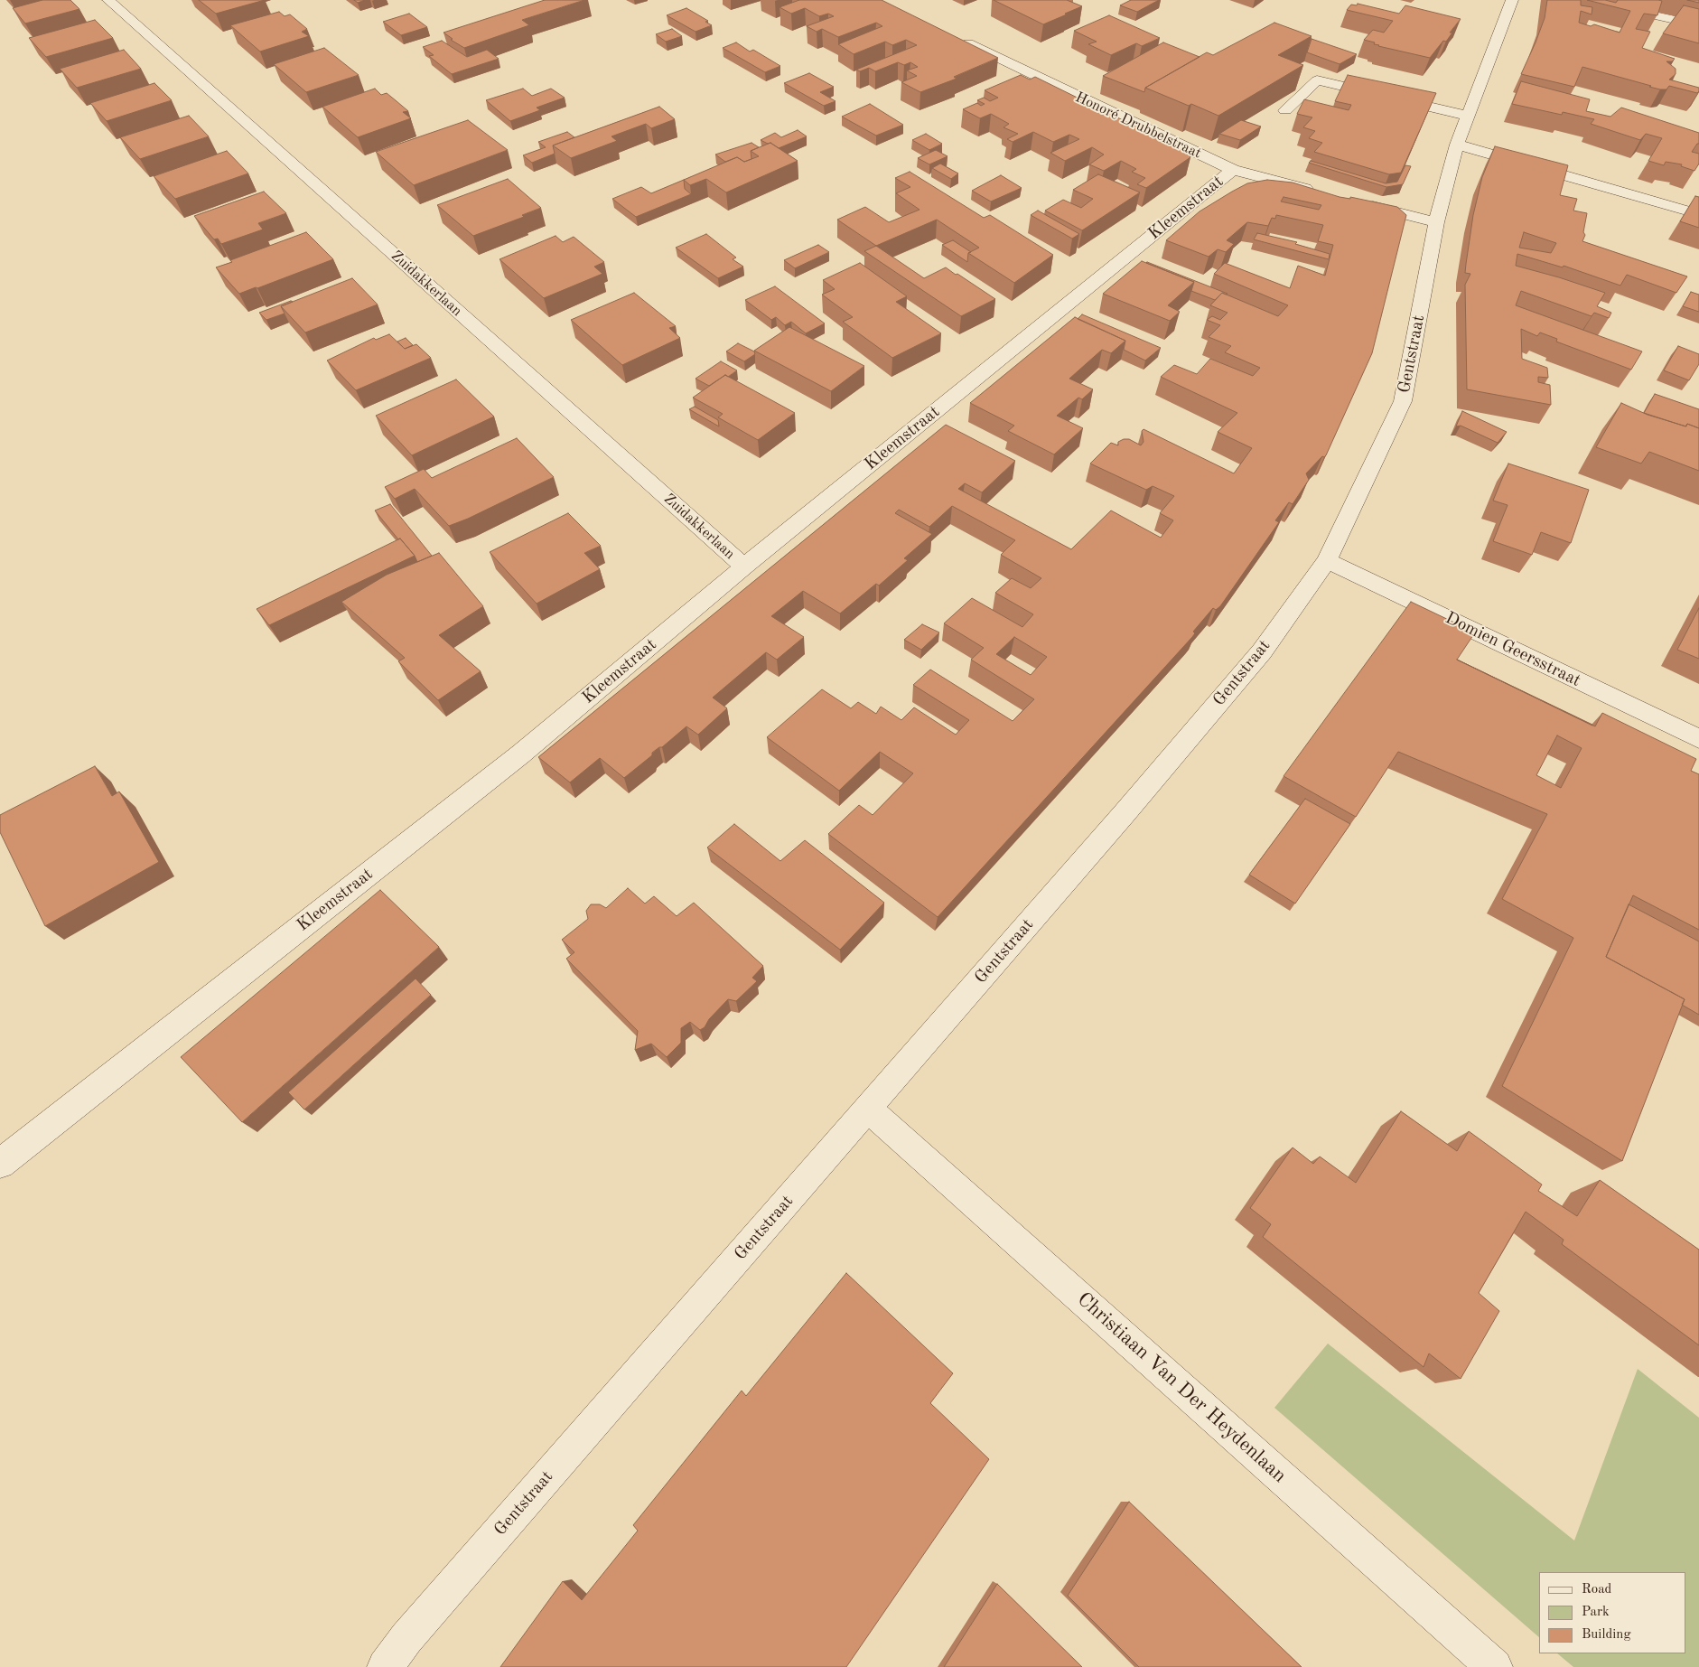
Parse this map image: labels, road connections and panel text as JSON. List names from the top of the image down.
{
  "streets": {
    "street": [
      "Honoré Drubbelstraat",
      "Kleemstraat",
      "Zuidakkerlaan",
      "Gentstraat",
      "Domien Geersstraat",
      "Christiaan Van Der Heydenlaan"
    ]
  },
  "crossings": [
    ["Honoré Drubbelstraat", "Kleemstraat"],
    ["Kleemstraat", "Zuidakkerlaan"],
    ["Gentstraat", "Domien Geersstraat"],
    ["Gentstraat", "Christiaan Van Der Heydenlaan"]
  ],
  "legend": ["Road", "Park", "Building"]
}
